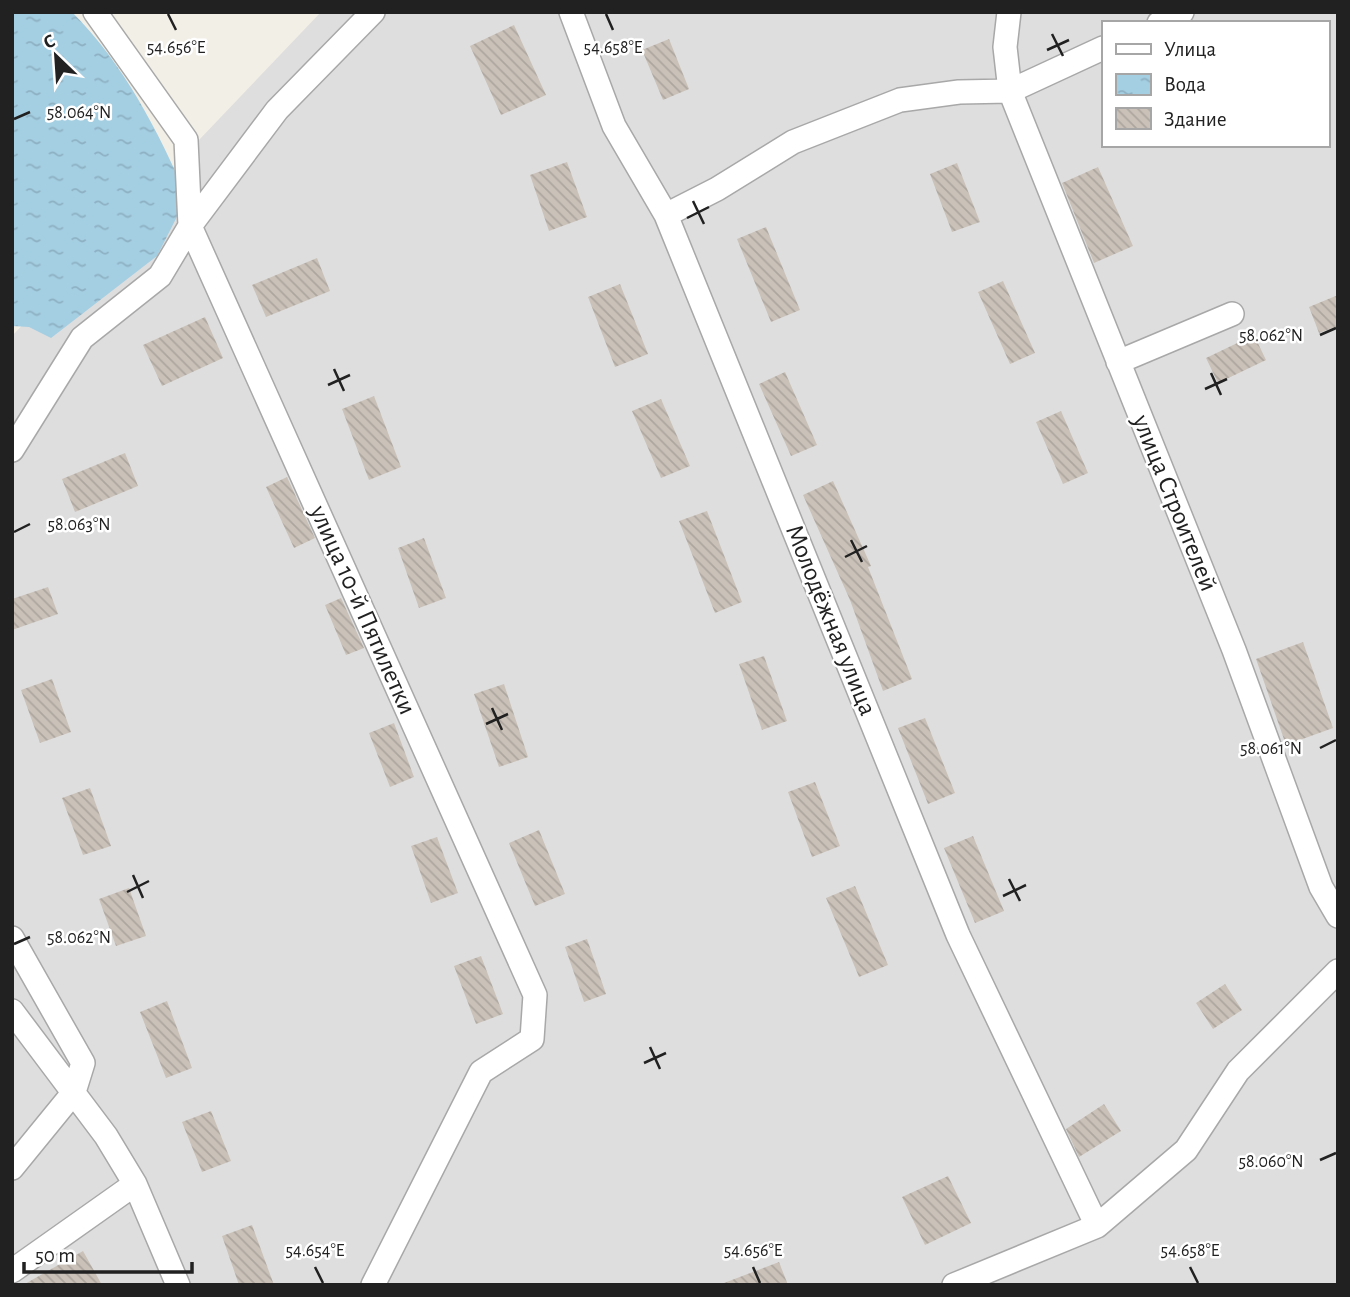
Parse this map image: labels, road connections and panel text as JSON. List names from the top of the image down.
{
  "streets": {
    "street": ["улица Строителей", "улица 10-й Пятилетки", "Молодёжная улица"]
  },
  "legend": ["Улица", "Вода", "Здание"],
  "scale_bar": "50 m",
  "north": "top left",
  "coordinates": [
    "54.656°E",
    "54.658°E",
    "58.064°N",
    "58.062°N",
    "58.063°N",
    "58.061°N",
    "58.060°N",
    "54.654°E"
  ]
}
